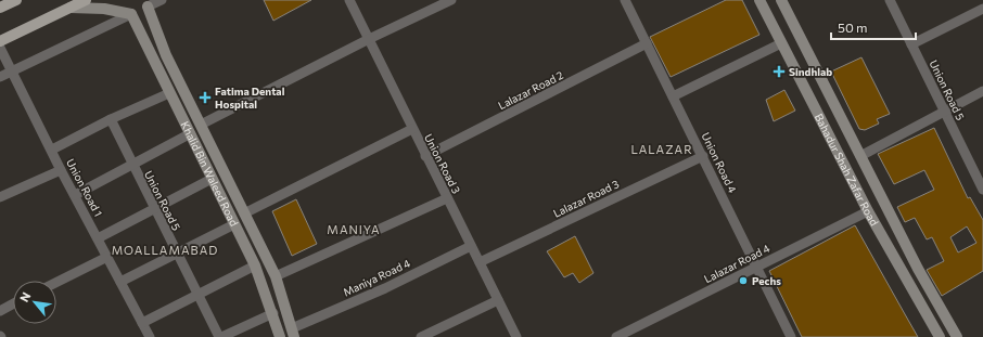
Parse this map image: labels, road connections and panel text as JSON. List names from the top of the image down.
{
  "streets": {
    "main road": ["Bahadur Shah Zafar Road", "Khalid Bin Waleed Road"],
    "street": [
      "Lalazar Road 2",
      "Union Road 5",
      "Union Road 4",
      "Union Road 3",
      "Union Road 1",
      "Lalazar Road 3",
      "Lalazar Road 4",
      "Maniya Road 4"
    ]
  },
  "crossings": [
    ["Lalazar Road 2", "Union Road 4"],
    ["Lalazar Road 2", "Union Road 3"],
    ["Union Road 4", "Lalazar Road 3"],
    ["Union Road 4", "Lalazar Road 4"],
    ["Union Road 3", "Lalazar Road 3"],
    ["Union Road 3", "Maniya Road 4"],
    ["Bahadur Shah Zafar Road", "Lalazar Road 4"],
    ["Khalid Bin Waleed Road", "Maniya Road 4"]
  ],
  "districts": ["LALAZAR", "MANIYA", "MOALLAMABAD"],
  "places": {
    "health": ["Sindhlab", "Fatima Dental Hospital"],
    "other": ["Pechs"]
  },
  "scale_bar": "50 m",
  "north": "top left"
}
